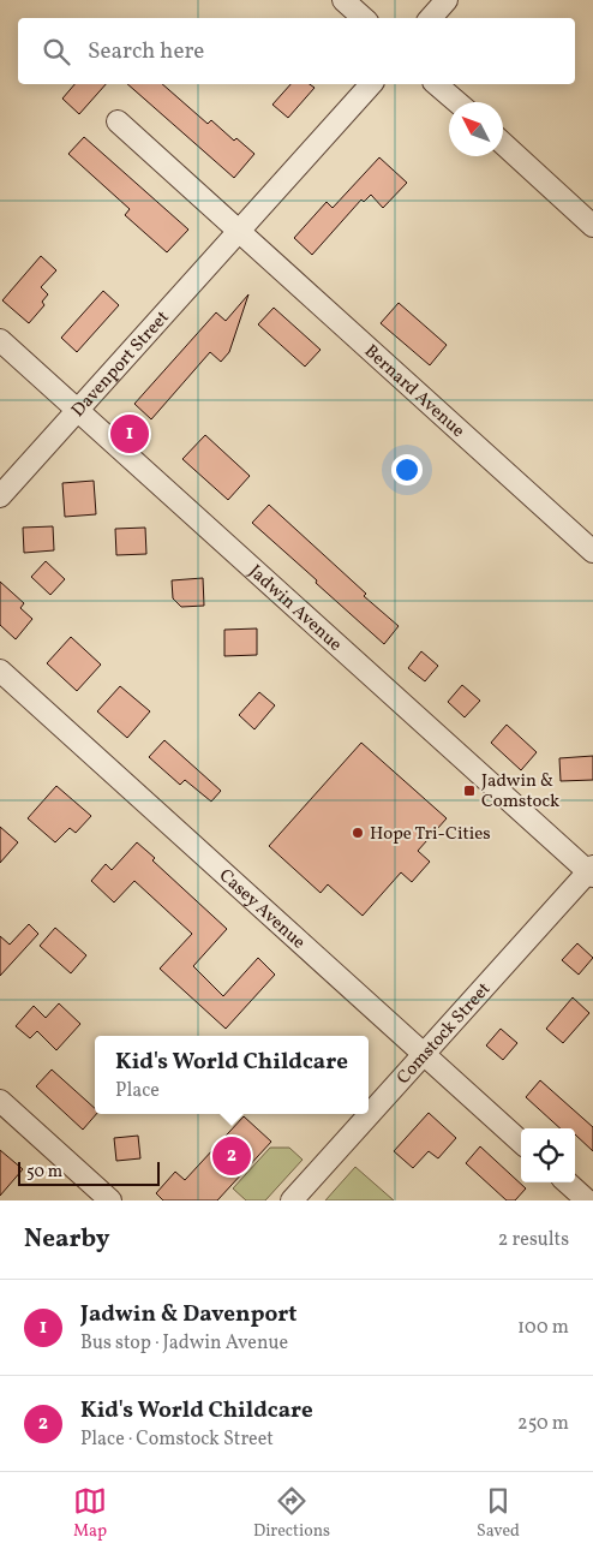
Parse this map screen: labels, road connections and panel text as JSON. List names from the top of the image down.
{
  "streets": {
    "street": [
      "Davenport Street",
      "Bernard Avenue",
      "Jadwin Avenue",
      "Casey Avenue",
      "Comstock Street"
    ]
  },
  "crossings": [
    ["Davenport Street", "Bernard Avenue"],
    ["Davenport Street", "Jadwin Avenue"],
    ["Jadwin Avenue", "Comstock Street"],
    ["Casey Avenue", "Comstock Street"]
  ],
  "places": {
    "transit": ["Jadwin & Comstock"],
    "other": ["Hope Tri-Cities"]
  },
  "scale_bar": "50 m",
  "north": "top left",
  "page": {
    "search": "Search here",
    "pins": ["1", "2"],
    "popup": ["Kid's World Childcare", "Place"],
    "scale": "50 m",
    "heading": ["Nearby", "2 results"],
    "list": [
      {
        "mark": "1",
        "name": "Jadwin & Davenport",
        "note": "Bus stop · Jadwin Avenue",
        "value": "100 m"
      },
      {
        "mark": "2",
        "name": "Kid's World Childcare",
        "note": "Place · Comstock Street",
        "value": "250 m"
      }
    ],
    "nav": ["Map", "Directions", "Saved"]
  }
}
